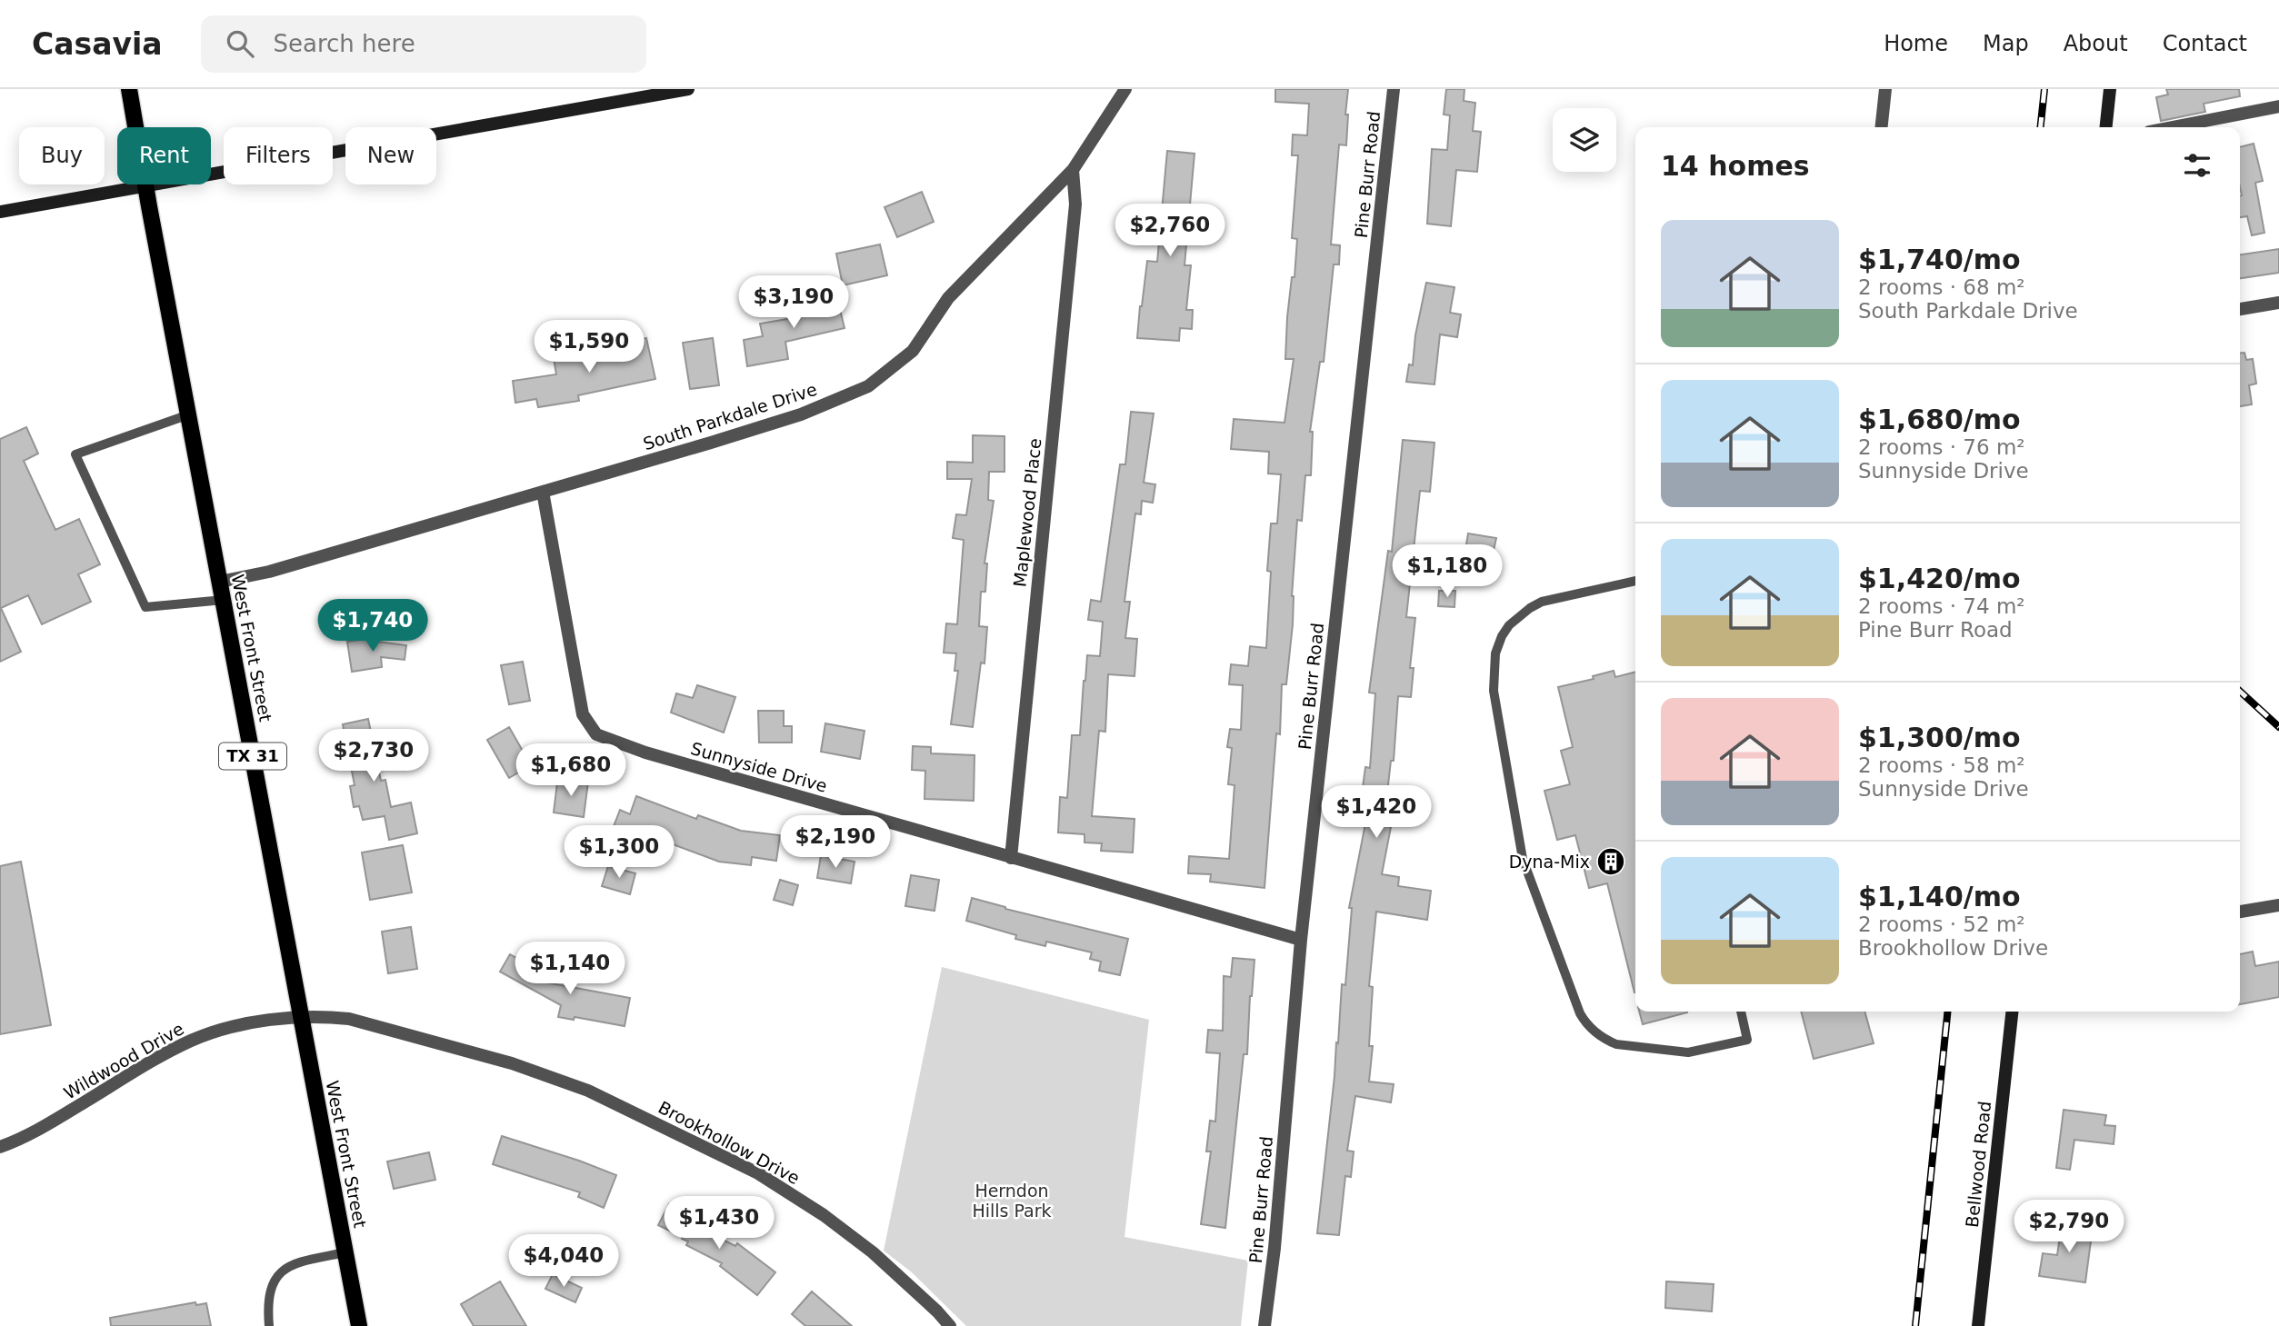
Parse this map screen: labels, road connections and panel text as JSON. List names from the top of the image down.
{
  "streets": {
    "main road": ["West Front Street", "TX 31"],
    "street": [
      "Pine Burr Road",
      "South Parkdale Drive",
      "Maplewood Place",
      "Sunnyside Drive",
      "Wildwood Drive",
      "Brookhollow Drive",
      "Bellwood Road"
    ]
  },
  "crossings": [
    ["Pine Burr Road", "Sunnyside Drive"],
    ["South Parkdale Drive", "Maplewood Place"],
    ["South Parkdale Drive", "West Front Street"],
    ["South Parkdale Drive", "Sunnyside Drive"],
    ["Maplewood Place", "Sunnyside Drive"],
    ["West Front Street", "Wildwood Drive"],
    ["Wildwood Drive", "Brookhollow Drive"]
  ],
  "parks": ["Herndon Hills Park"],
  "places": {
    "building": ["Dyna-Mix"]
  },
  "page": {
    "header": "Casavia",
    "search": "Search here",
    "nav": [
      "Home",
      "Map",
      "About",
      "Contact"
    ],
    "chip": [
      "Buy",
      "Rent",
      "Filters",
      "New"
    ],
    "heading": "14 homes",
    "price": [
      "$2,760",
      "$3,190",
      "$1,590",
      "$1,180",
      "$1,740",
      "$2,730",
      "$1,680",
      "$1,420",
      "$2,190",
      "$1,300",
      "$1,140",
      "$1,430",
      "$2,790",
      "$4,040"
    ],
    "list": [
      {
        "name": "$1,740/mo",
        "note": "2 rooms · 68 m² · South Parkdale Drive"
      },
      {
        "name": "$1,680/mo",
        "note": "2 rooms · 76 m² · Sunnyside Drive"
      },
      {
        "name": "$1,420/mo",
        "note": "2 rooms · 74 m² · Pine Burr Road"
      },
      {
        "name": "$1,300/mo",
        "note": "2 rooms · 58 m² · Sunnyside Drive"
      },
      {
        "name": "$1,140/mo",
        "note": "2 rooms · 52 m² · Brookhollow Drive"
      }
    ]
  }
}
